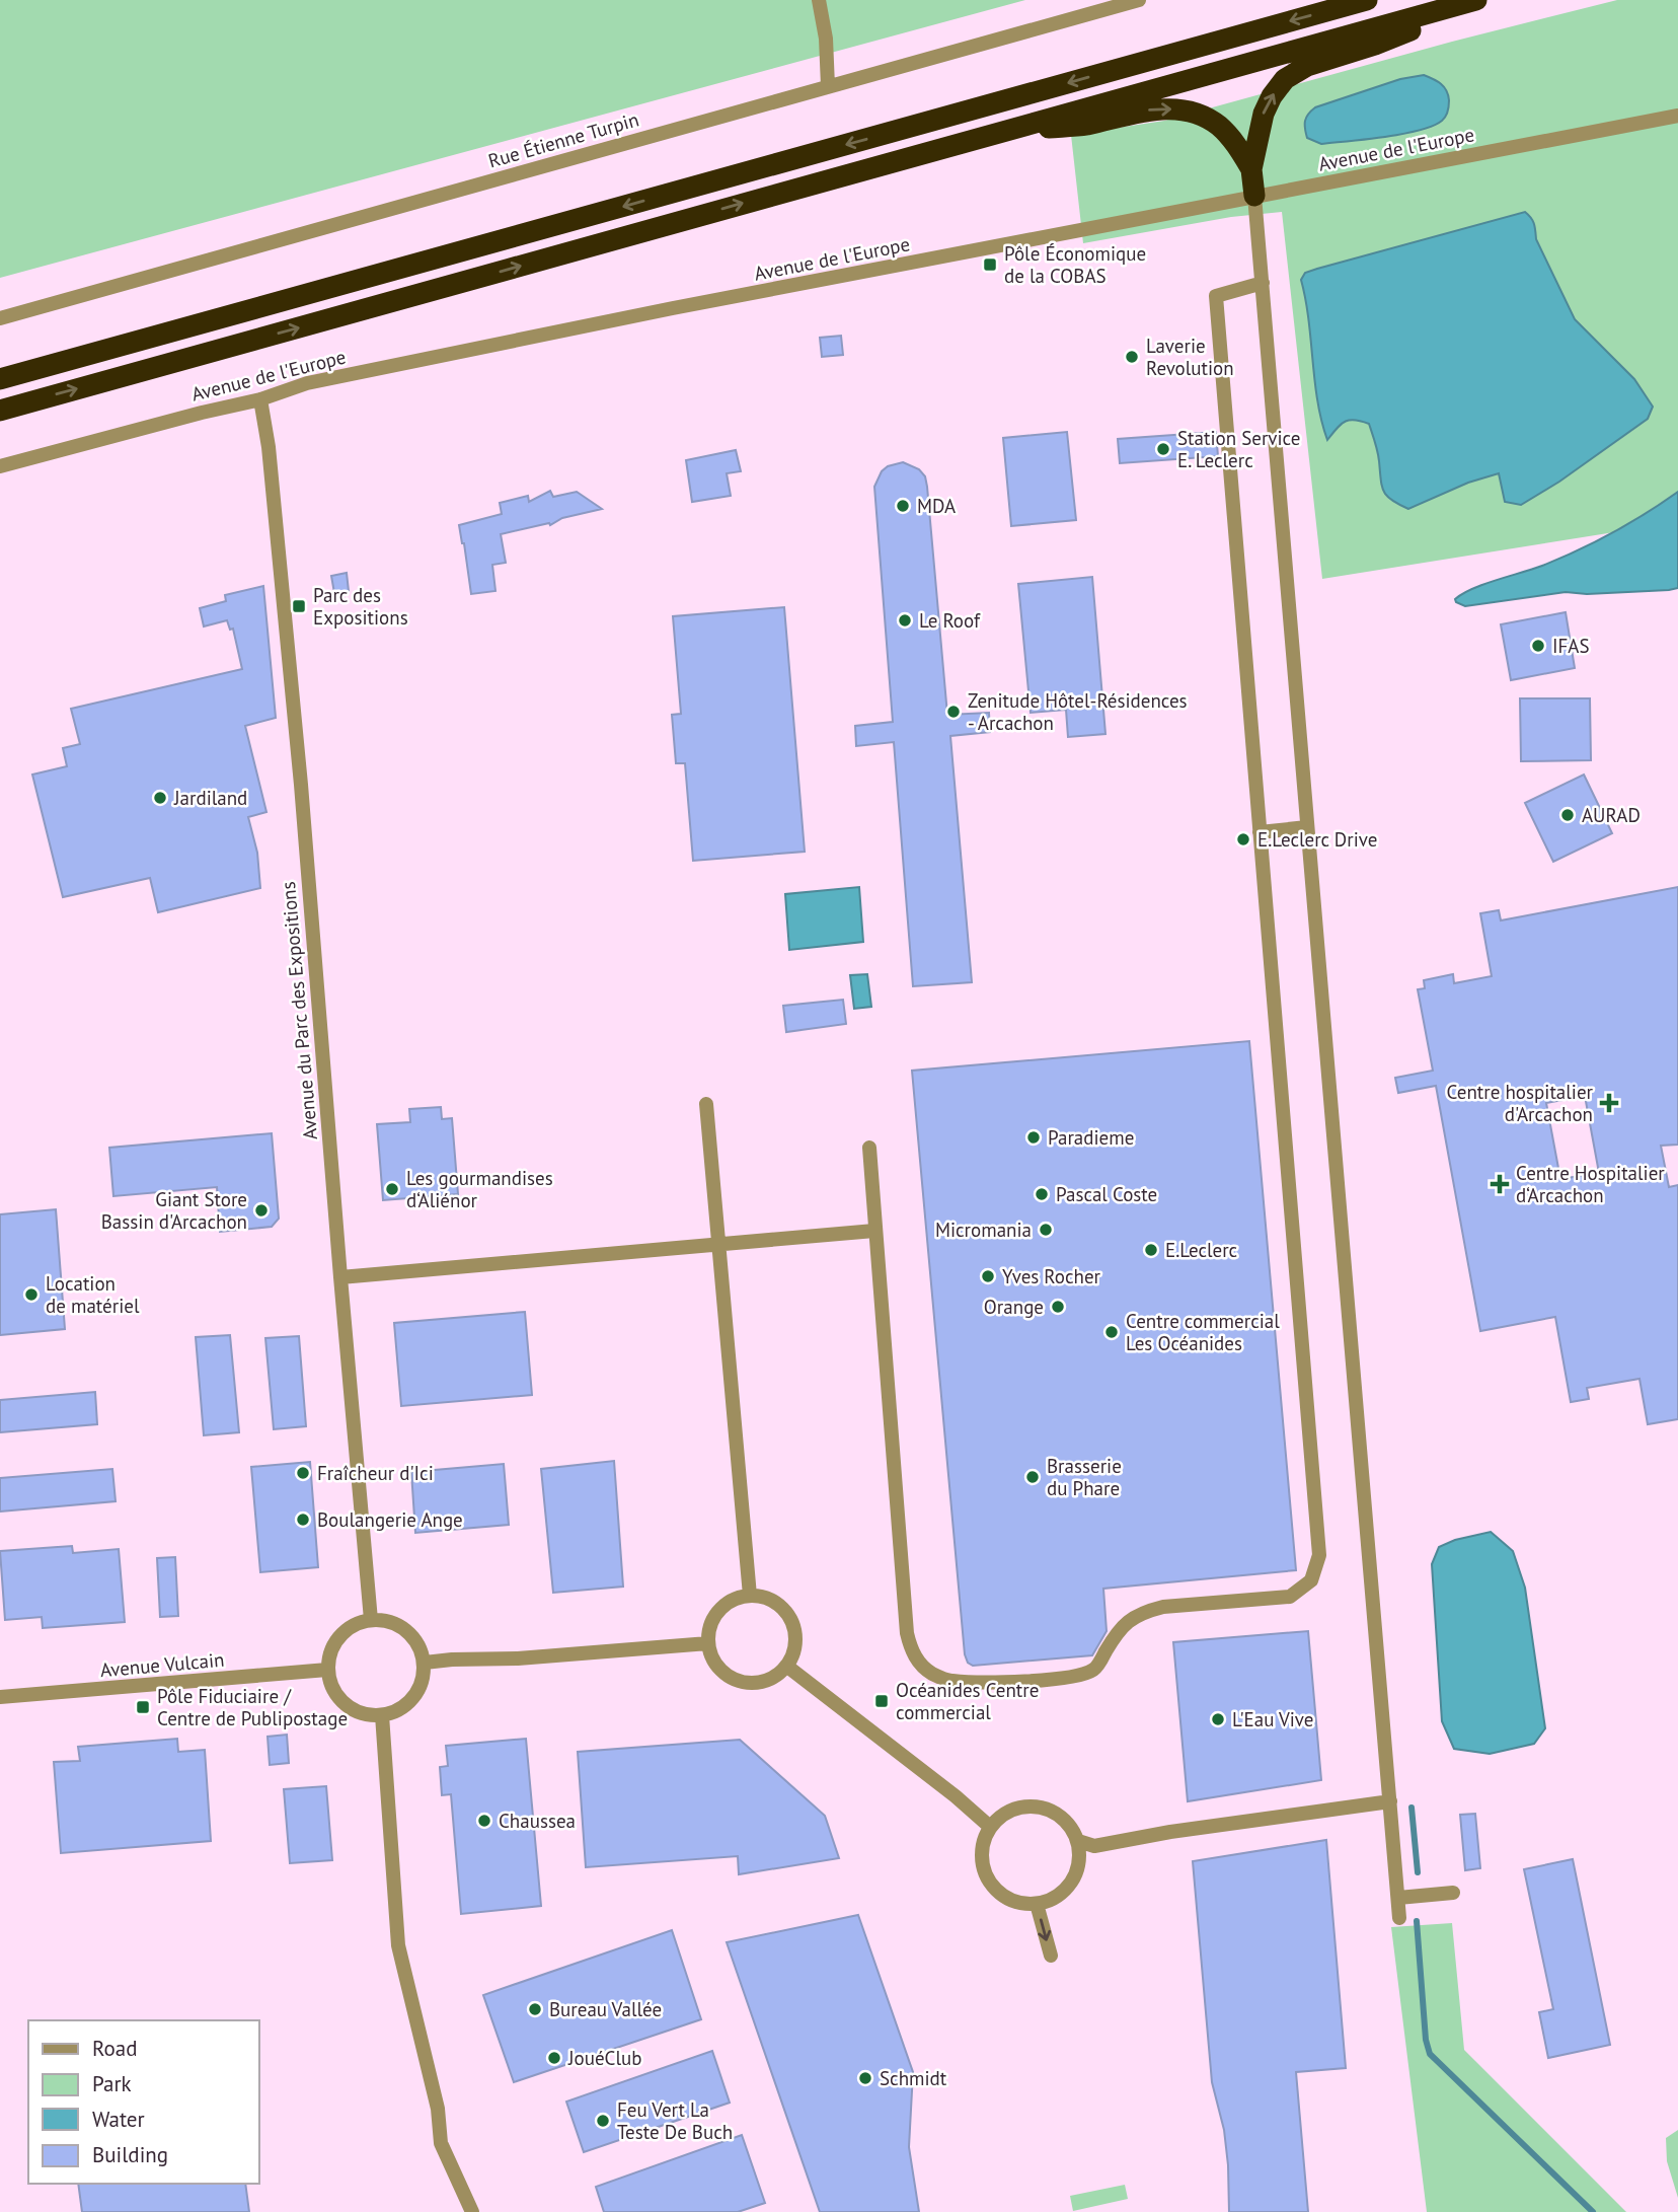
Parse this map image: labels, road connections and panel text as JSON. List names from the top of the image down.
{
  "streets": {
    "street": [
      "Rue Étienne Turpin",
      "Avenue de l'Europe",
      "Avenue du Parc des Expositions",
      "Avenue Vulcain"
    ]
  },
  "crossings": [
    ["Avenue de l'Europe", "Avenue du Parc des Expositions"],
    ["Avenue du Parc des Expositions", "Avenue Vulcain"]
  ],
  "places": {
    "transit": [
      "Pôle Économique de la COBAS",
      "Parc des Expositions",
      "Océanides Centre commercial",
      "Pôle Fiduciaire / Centre de Publipostage"
    ],
    "other": [
      "Laverie Revolution",
      "Station Service E. Leclerc",
      "MDA",
      "Le Roof",
      "IFAS",
      "Zenitude Hôtel-Résidences - Arcachon",
      "Jardiland",
      "AURAD",
      "E.Leclerc Drive",
      "Paradieme",
      "Les gourmandises d‘Aliénor",
      "Pascal Coste",
      "Giant Store Bassin d'Arcachon",
      "Micromania",
      "E.Leclerc",
      "Yves Rocher",
      "Location de matériel",
      "Orange",
      "Centre commercial Les Océanides",
      "Fraîcheur d'Ici",
      "Brasserie du Phare",
      "Boulangerie Ange",
      "L'Eau Vive",
      "Chaussea",
      "Bureau Vallée",
      "JouéClub",
      "Schmidt",
      "Feu Vert La Teste De Buch"
    ],
    "health": ["Centre hospitalier d'Arcachon", "Centre Hospitalier d‘Arcachon"]
  },
  "legend": [
    "Road",
    "Park",
    "Water",
    "Building"
  ]
}
